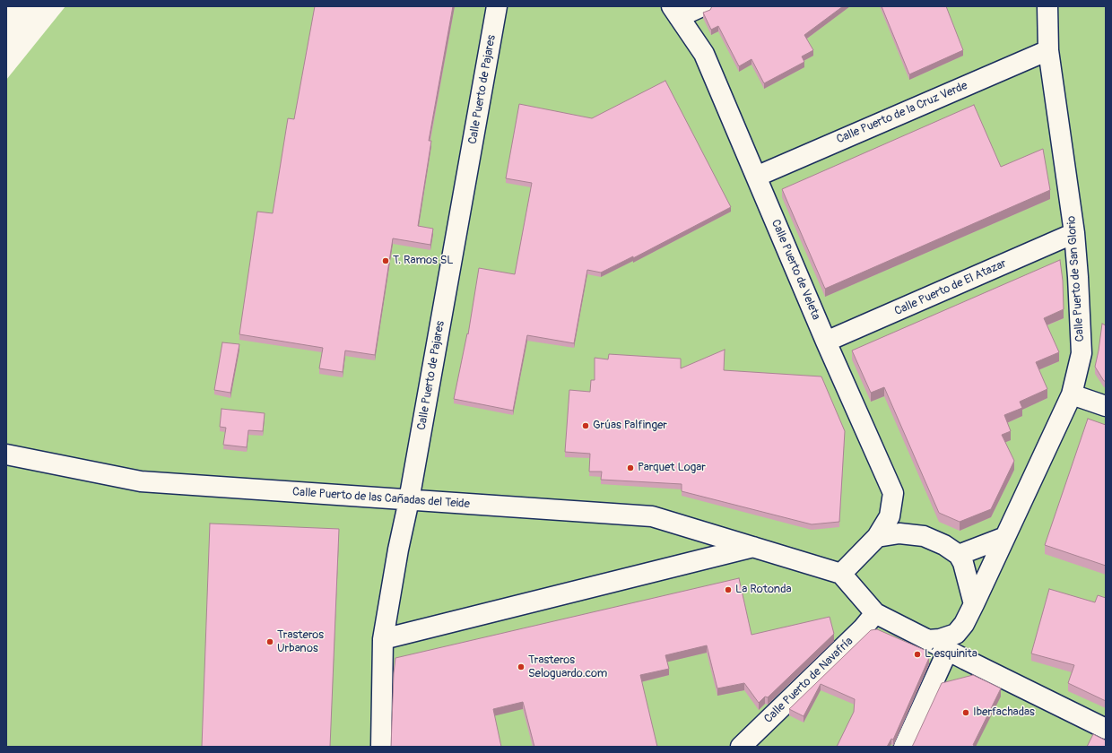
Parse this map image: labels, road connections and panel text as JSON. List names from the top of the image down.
{
  "streets": {
    "street": [
      "Calle Puerto de Pajares",
      "Calle Puerto de la Cruz Verde",
      "Calle Puerto de Veleta",
      "Calle Puerto de San Glorio",
      "Calle Puerto de El Atazar",
      "Calle Puerto de las Cañadas del Teide",
      "Calle Puerto de Navafría"
    ]
  },
  "crossings": [
    ["Calle Puerto de Pajares", "Calle Puerto de las Cañadas del Teide"],
    ["Calle Puerto de la Cruz Verde", "Calle Puerto de Veleta"],
    ["Calle Puerto de la Cruz Verde", "Calle Puerto de San Glorio"],
    ["Calle Puerto de Veleta", "Calle Puerto de San Glorio"],
    ["Calle Puerto de Veleta", "Calle Puerto de El Atazar"],
    ["Calle Puerto de Veleta", "Calle Puerto de las Cañadas del Teide"],
    ["Calle Puerto de Veleta", "Calle Puerto de Navafría"],
    ["Calle Puerto de San Glorio", "Calle Puerto de El Atazar"],
    ["Calle Puerto de San Glorio", "Calle Puerto de las Cañadas del Teide"],
    ["Calle Puerto de San Glorio", "Calle Puerto de Navafría"],
    ["Calle Puerto de las Cañadas del Teide", "Calle Puerto de Navafría"]
  ],
  "places": [
    "T. Ramos SL",
    "Grúas Palfinger",
    "Parquet Logar",
    "La Rotonda",
    "Trasteros Urbanos",
    "L´esquinita",
    "Trasteros Seloguardo.com",
    "Iberfachadas"
  ]
}
